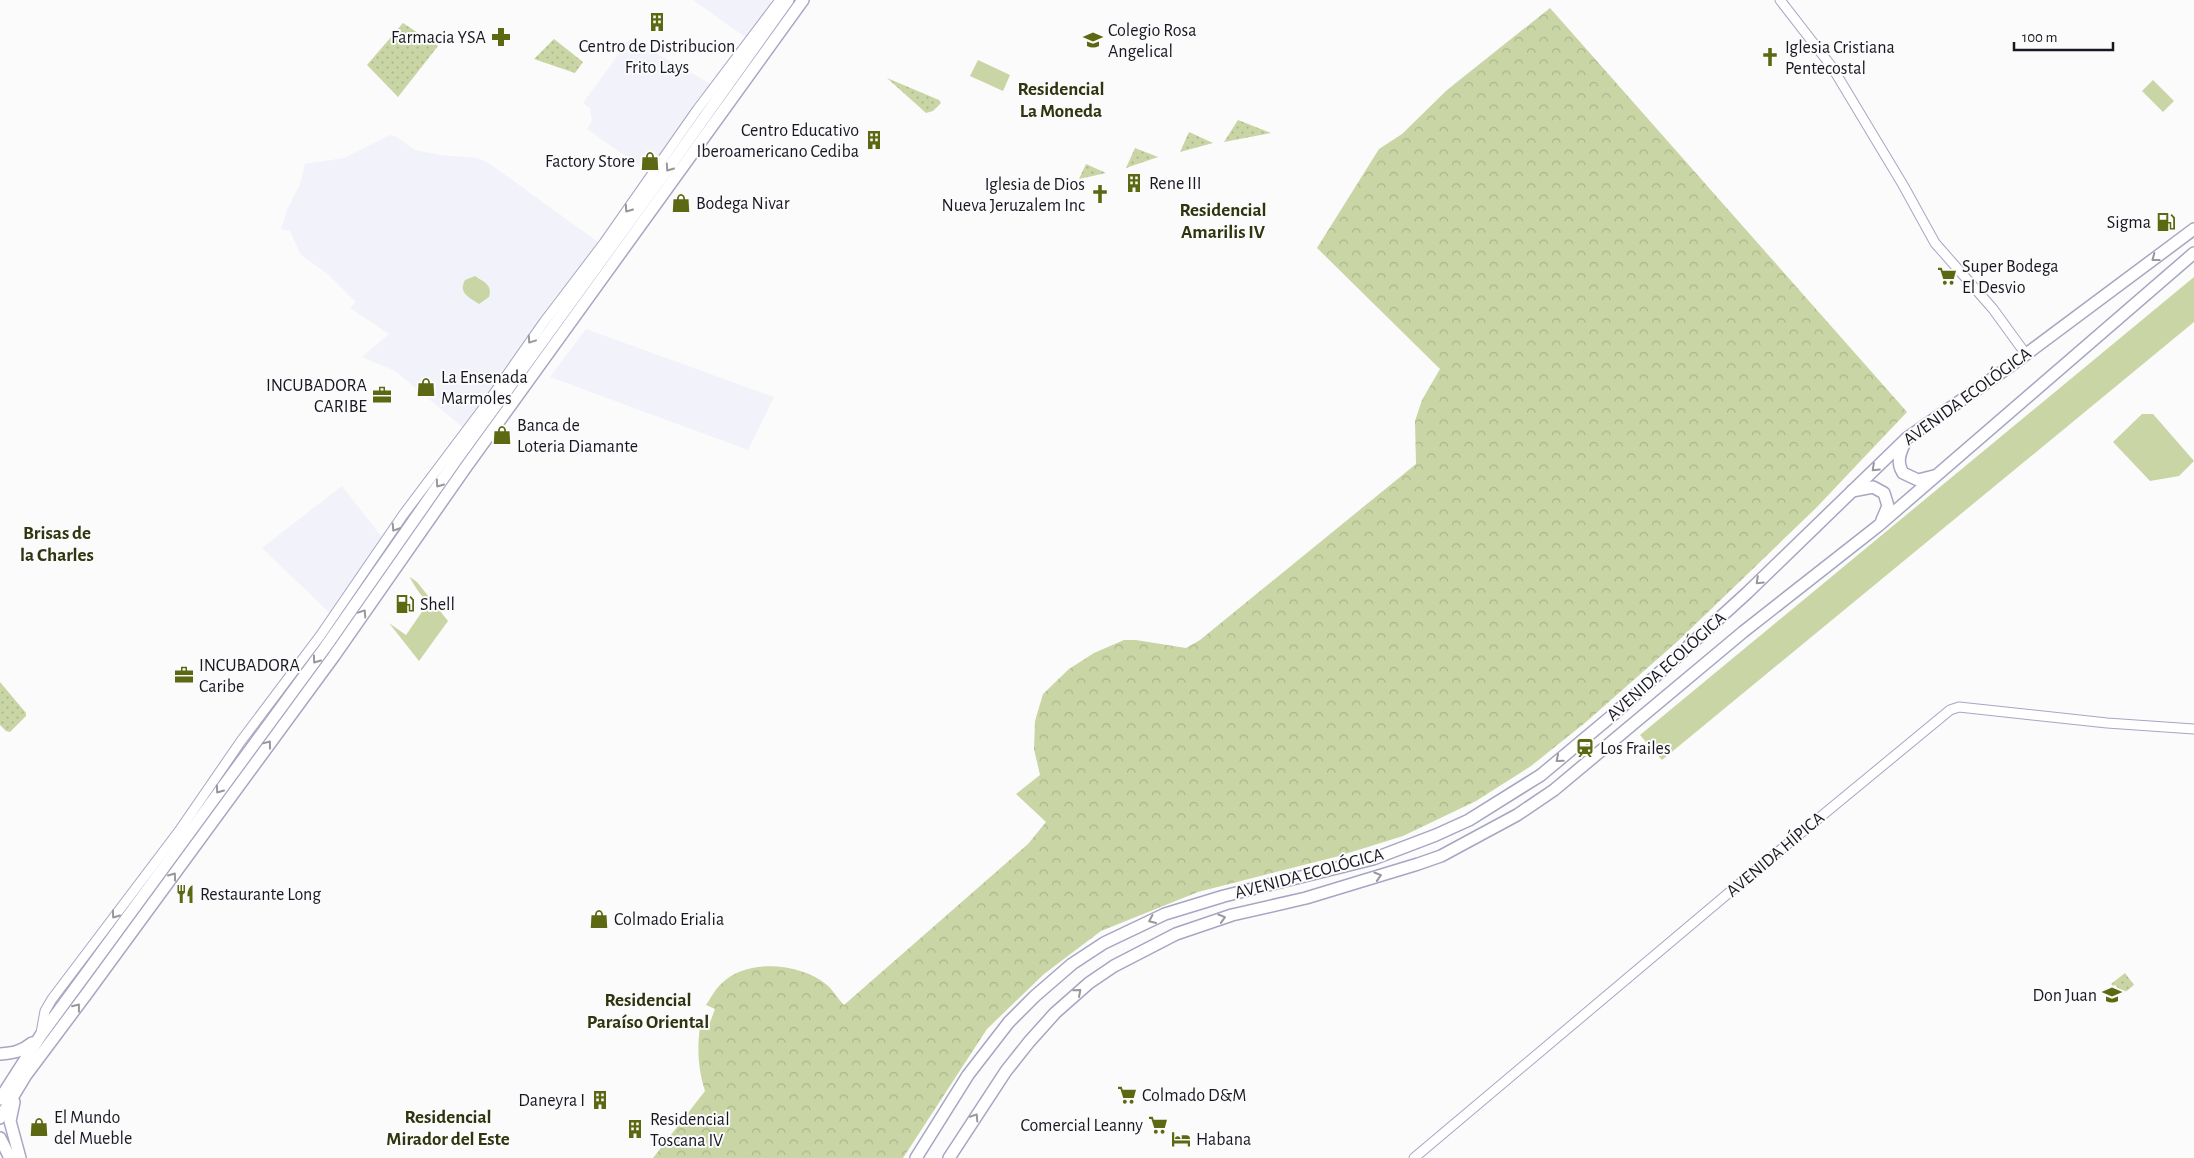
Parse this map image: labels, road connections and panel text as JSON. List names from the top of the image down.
{
  "streets": {
    "main road": ["AVENIDA ECOLÓGICA"],
    "street": ["AVENIDA HÍPICA"]
  },
  "districts": [
    "Residencial La Moneda",
    "Residencial Amarilis IV",
    "Brisas de la Charles",
    "Residencial Paraíso Oriental",
    "Residencial Mirador del Este"
  ],
  "places": {
    "building": [
      "Centro de Distribucion Frito Lays",
      "Centro Educativo Iberoamericano Cediba",
      "Rene III",
      "Daneyra I",
      "Residencial Toscana IV"
    ],
    "pharmacy": ["Farmacia YSA"],
    "school or university": ["Colegio Rosa Angelical", "Don Juan"],
    "church": ["Iglesia Cristiana Pentecostal", "Iglesia de Dios Nueva Jeruzalem Inc"],
    "shop": [
      "Factory Store",
      "Bodega Nivar",
      "La Ensenada Marmoles",
      "Banca de Loteria Diamante",
      "Colmado Erialia",
      "El Mundo del Mueble"
    ],
    "fuel station": ["Sigma", "Shell"],
    "supermarket": ["Super Bodega El Desvio", "Colmado D&M", "Comercial Leanny"],
    "office": ["INCUBADORA CARIBE", "INCUBADORA Caribe"],
    "station": ["Los Frailes"],
    "restaurant": ["Restaurante Long"],
    "hotel": ["Habana"]
  },
  "scale_bar": "100 m"
}
